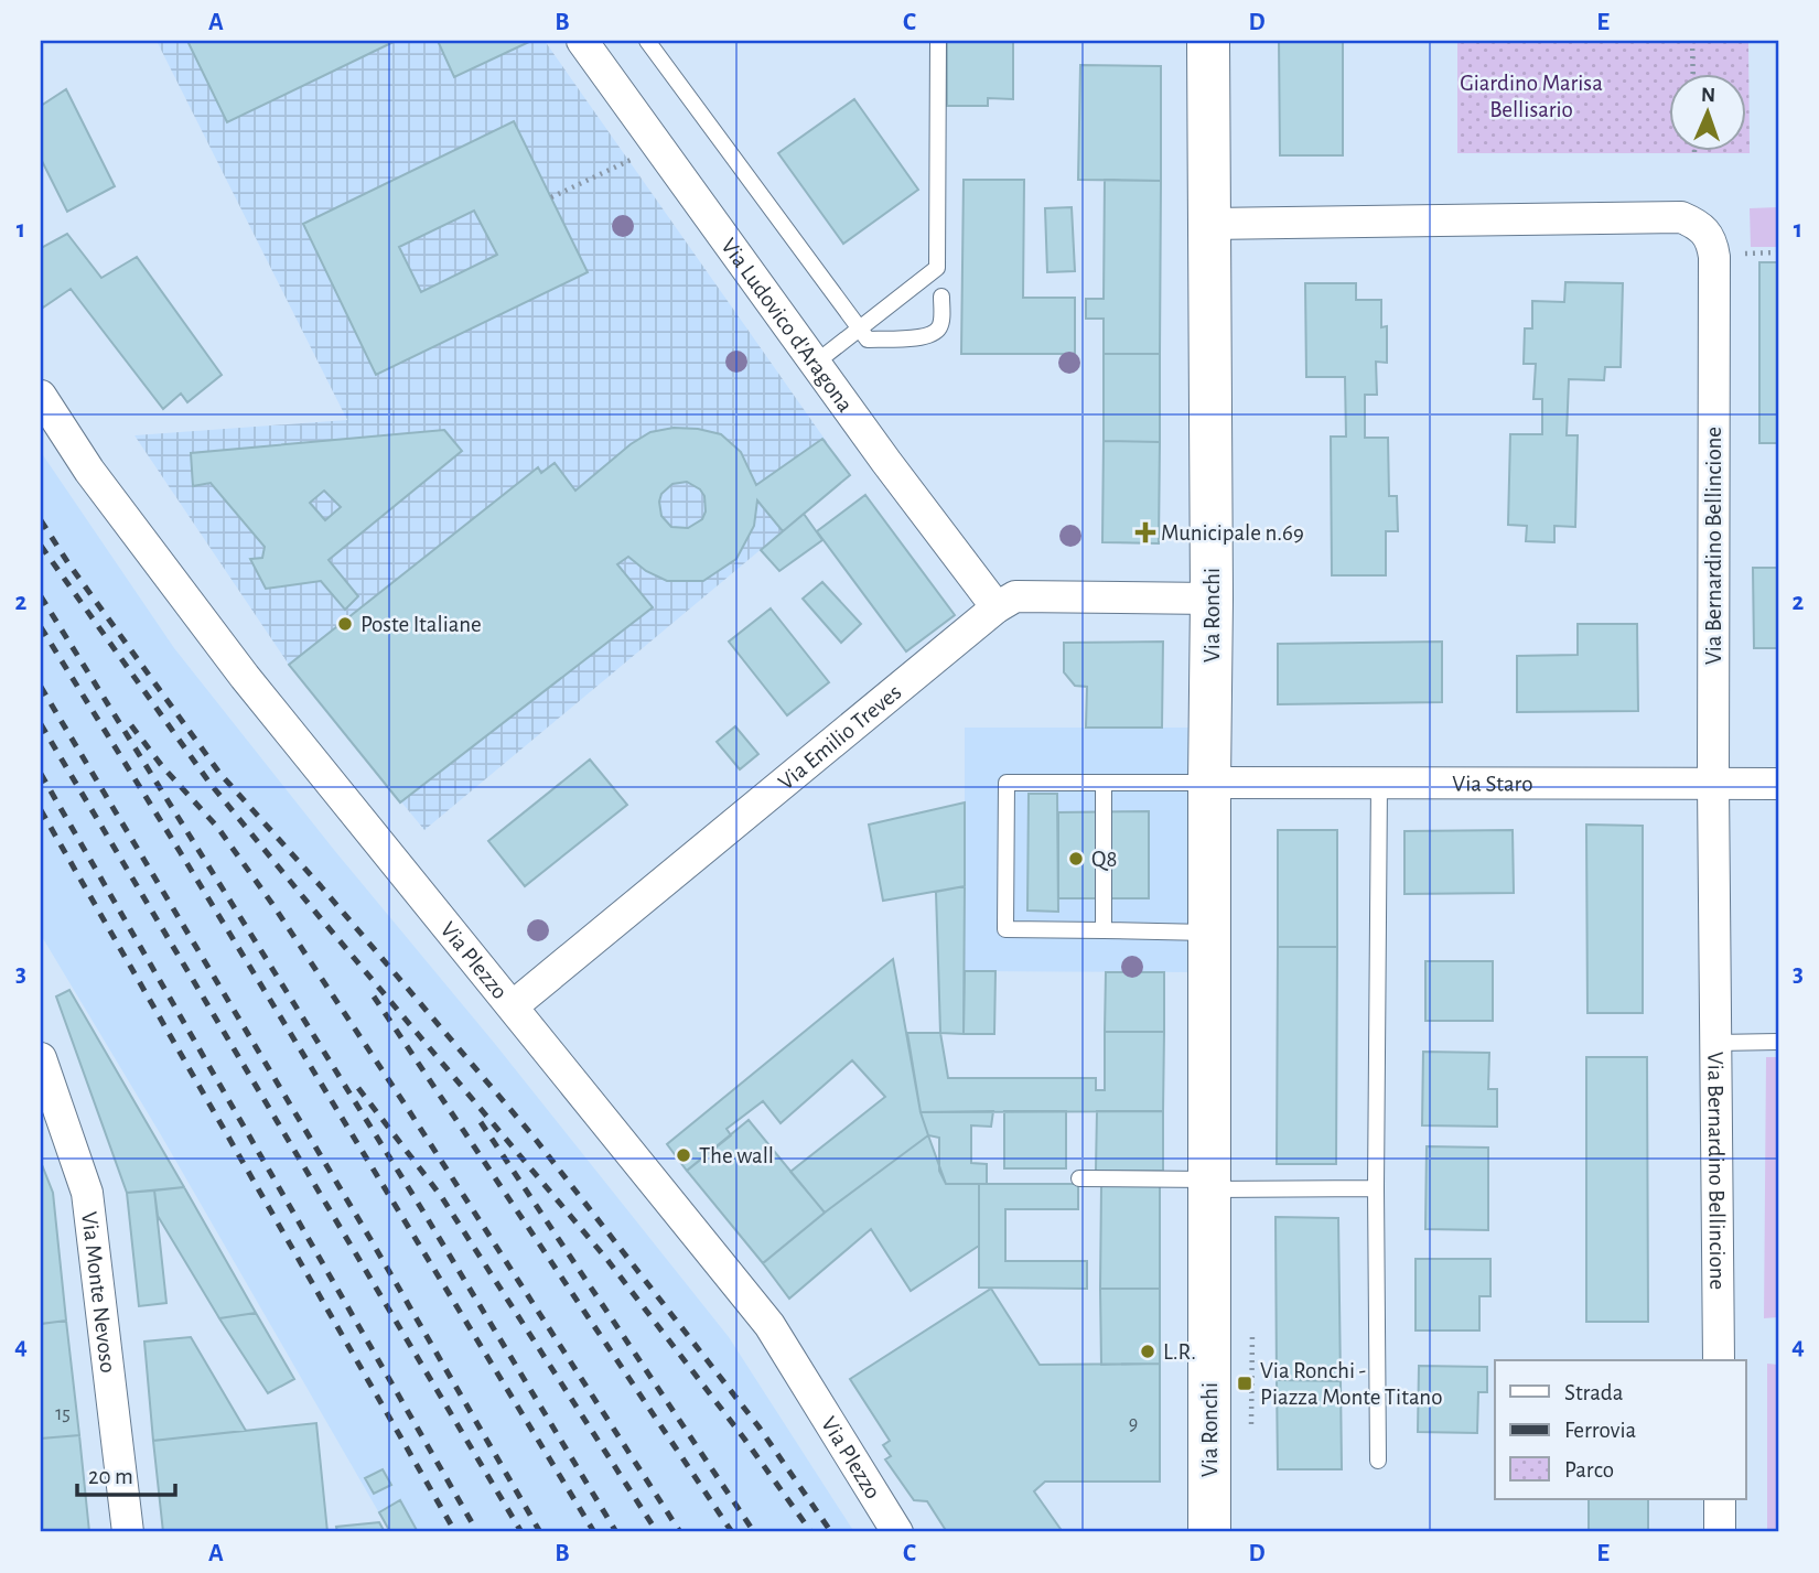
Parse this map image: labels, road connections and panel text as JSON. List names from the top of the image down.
{
  "streets": {
    "street": [
      "Via Ludovico d'Aragona",
      "Via Bernardino Bellincione",
      "Via Ronchi",
      "Via Emilio Treves",
      "Via Staro",
      "Via Plezzo",
      "Via Monte Nevoso"
    ]
  },
  "crossings": [
    ["Via Ludovico d'Aragona", "Via Emilio Treves"],
    ["Via Bernardino Bellincione", "Via Ronchi"],
    ["Via Bernardino Bellincione", "Via Staro"],
    ["Via Ronchi", "Via Emilio Treves"],
    ["Via Ronchi", "Via Staro"],
    ["Via Emilio Treves", "Via Plezzo"]
  ],
  "parks": ["Giardino Marisa Bellisario"],
  "places": {
    "health": ["Municipale n.69"],
    "other": [
      "Poste Italiane",
      "Q8",
      "The wall",
      "L.R."
    ],
    "transit": ["Via Ronchi - Piazza Monte Titano"]
  },
  "house_numbers": ["15", "9"],
  "legend": ["Strada", "Ferrovia", "Parco"],
  "scale_bar": "20 m",
  "north": "top",
  "grid": {
    "columns": [
      "A",
      "B",
      "C",
      "D",
      "E"
    ],
    "rows": [
      "1",
      "2",
      "3",
      "4"
    ]
  }
}
